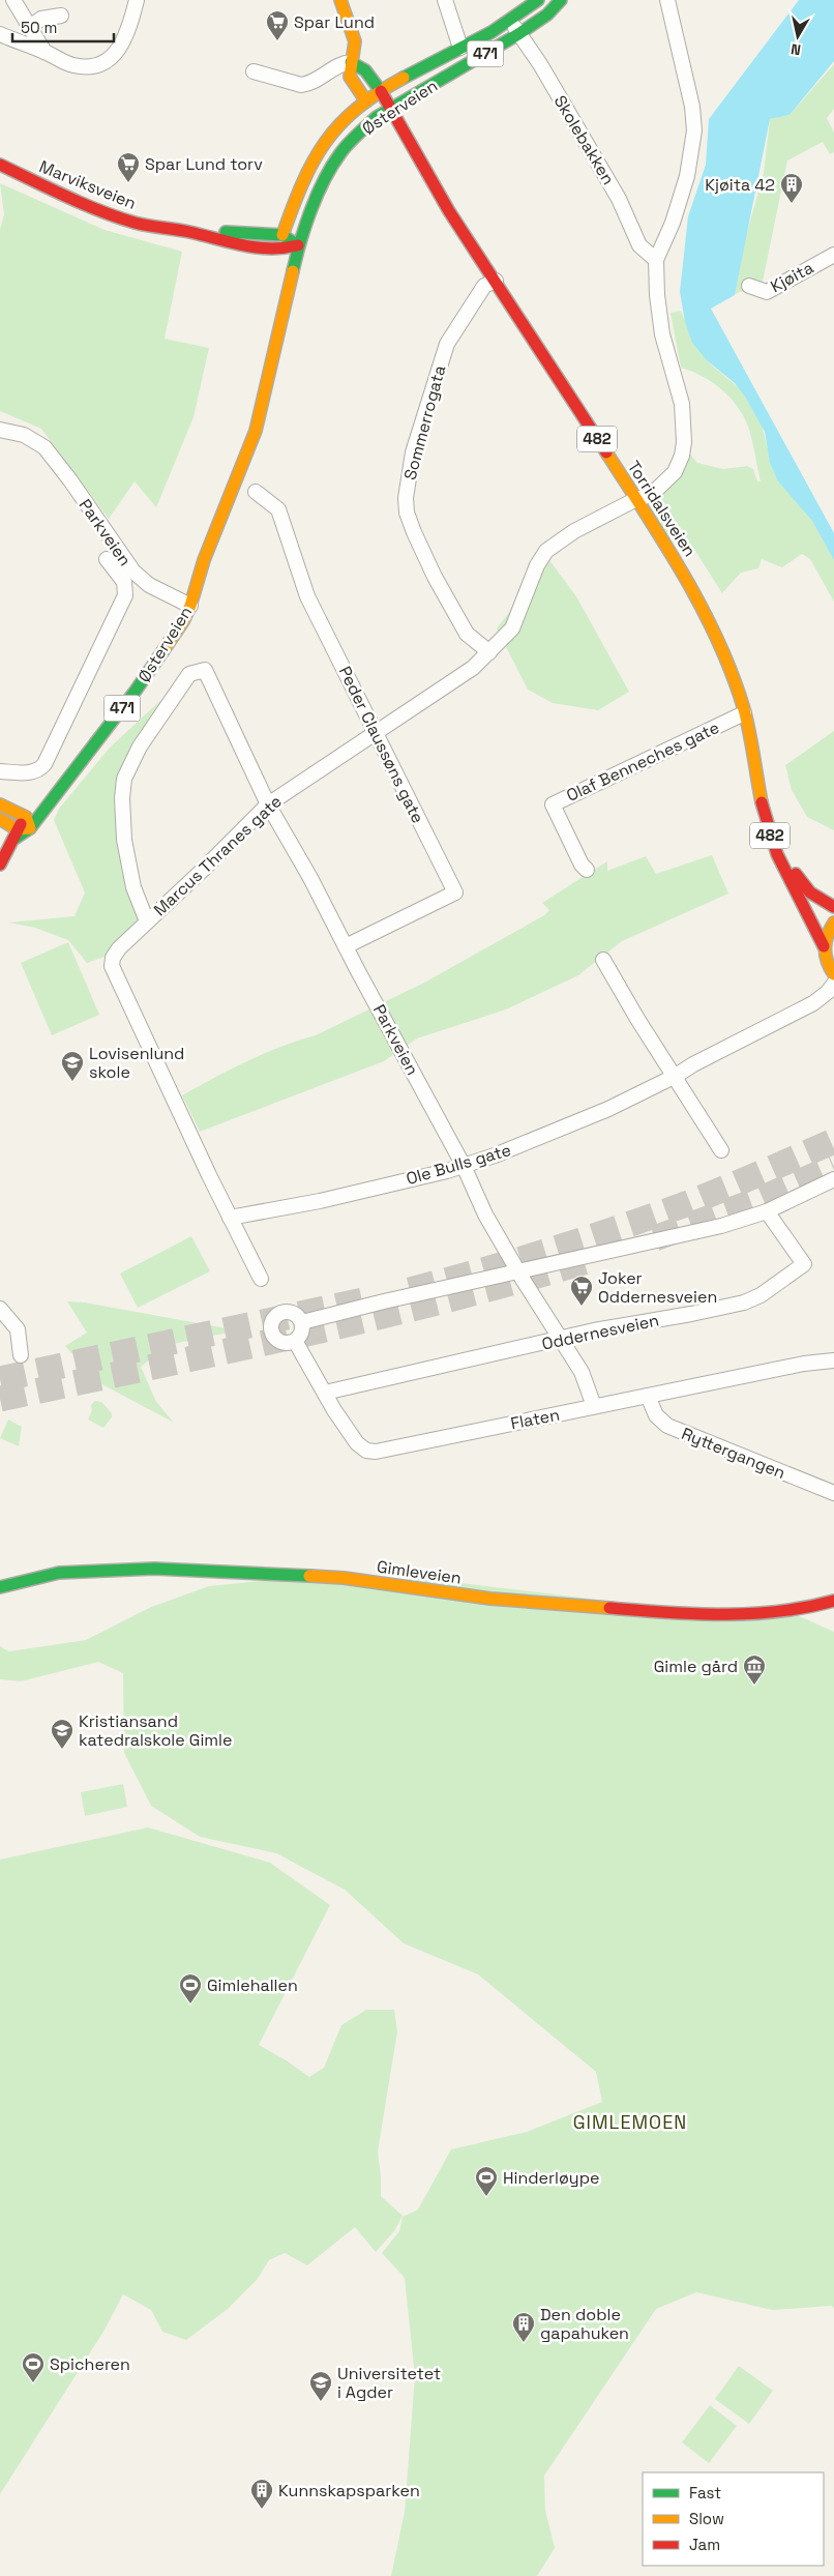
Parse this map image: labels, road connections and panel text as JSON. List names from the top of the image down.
{
  "streets": {
    "main road": [
      "471",
      "Østerveien",
      "Marviksveien",
      "482",
      "Torridalsveien",
      "Gimleveien"
    ],
    "street": [
      "Skolebakken",
      "Kjøita",
      "Sommerrogata",
      "Parkveien",
      "Peder Claussøns gate",
      "Olaf Benneches gate",
      "Marcus Thranes gate",
      "Ole Bulls gate",
      "Oddernesveien",
      "Flaten",
      "Ryttergangen"
    ]
  },
  "crossings": [
    ["Østerveien", "Skolebakken"],
    ["Østerveien", "Marviksveien"],
    ["Østerveien", "Torridalsveien"],
    ["Østerveien", "Parkveien"],
    ["Skolebakken", "Marcus Thranes gate"],
    ["Sommerrogata", "Torridalsveien"],
    ["Sommerrogata", "Marcus Thranes gate"],
    ["482", "Torridalsveien"],
    ["Torridalsveien", "Olaf Benneches gate"],
    ["Torridalsveien", "Marcus Thranes gate"],
    ["Parkveien", "Peder Claussøns gate"],
    ["Parkveien", "Marcus Thranes gate"],
    ["Parkveien", "Ole Bulls gate"],
    ["Parkveien", "Oddernesveien"],
    ["Parkveien", "Flaten"],
    ["Peder Claussøns gate", "Marcus Thranes gate"],
    ["Marcus Thranes gate", "Ole Bulls gate"],
    ["Oddernesveien", "Flaten"],
    ["Flaten", "Ryttergangen"]
  ],
  "districts": ["GIMLEMOEN"],
  "places": {
    "supermarket": ["Spar Lund", "Spar Lund torv", "Joker Oddernesveien"],
    "building": ["Kjøita 42", "Den doble gapahuken", "Kunnskapsparken"],
    "school or university": ["Lovisenlund skole", "Kristiansand katedralskole Gimle", "Universitetet i Agder"],
    "museum": ["Gimle gård"],
    "sports": ["Gimlehallen", "Hinderløype", "Spicheren"]
  },
  "legend": ["Fast", "Slow", "Jam"],
  "scale_bar": "50 m",
  "north": "bottom"
}
